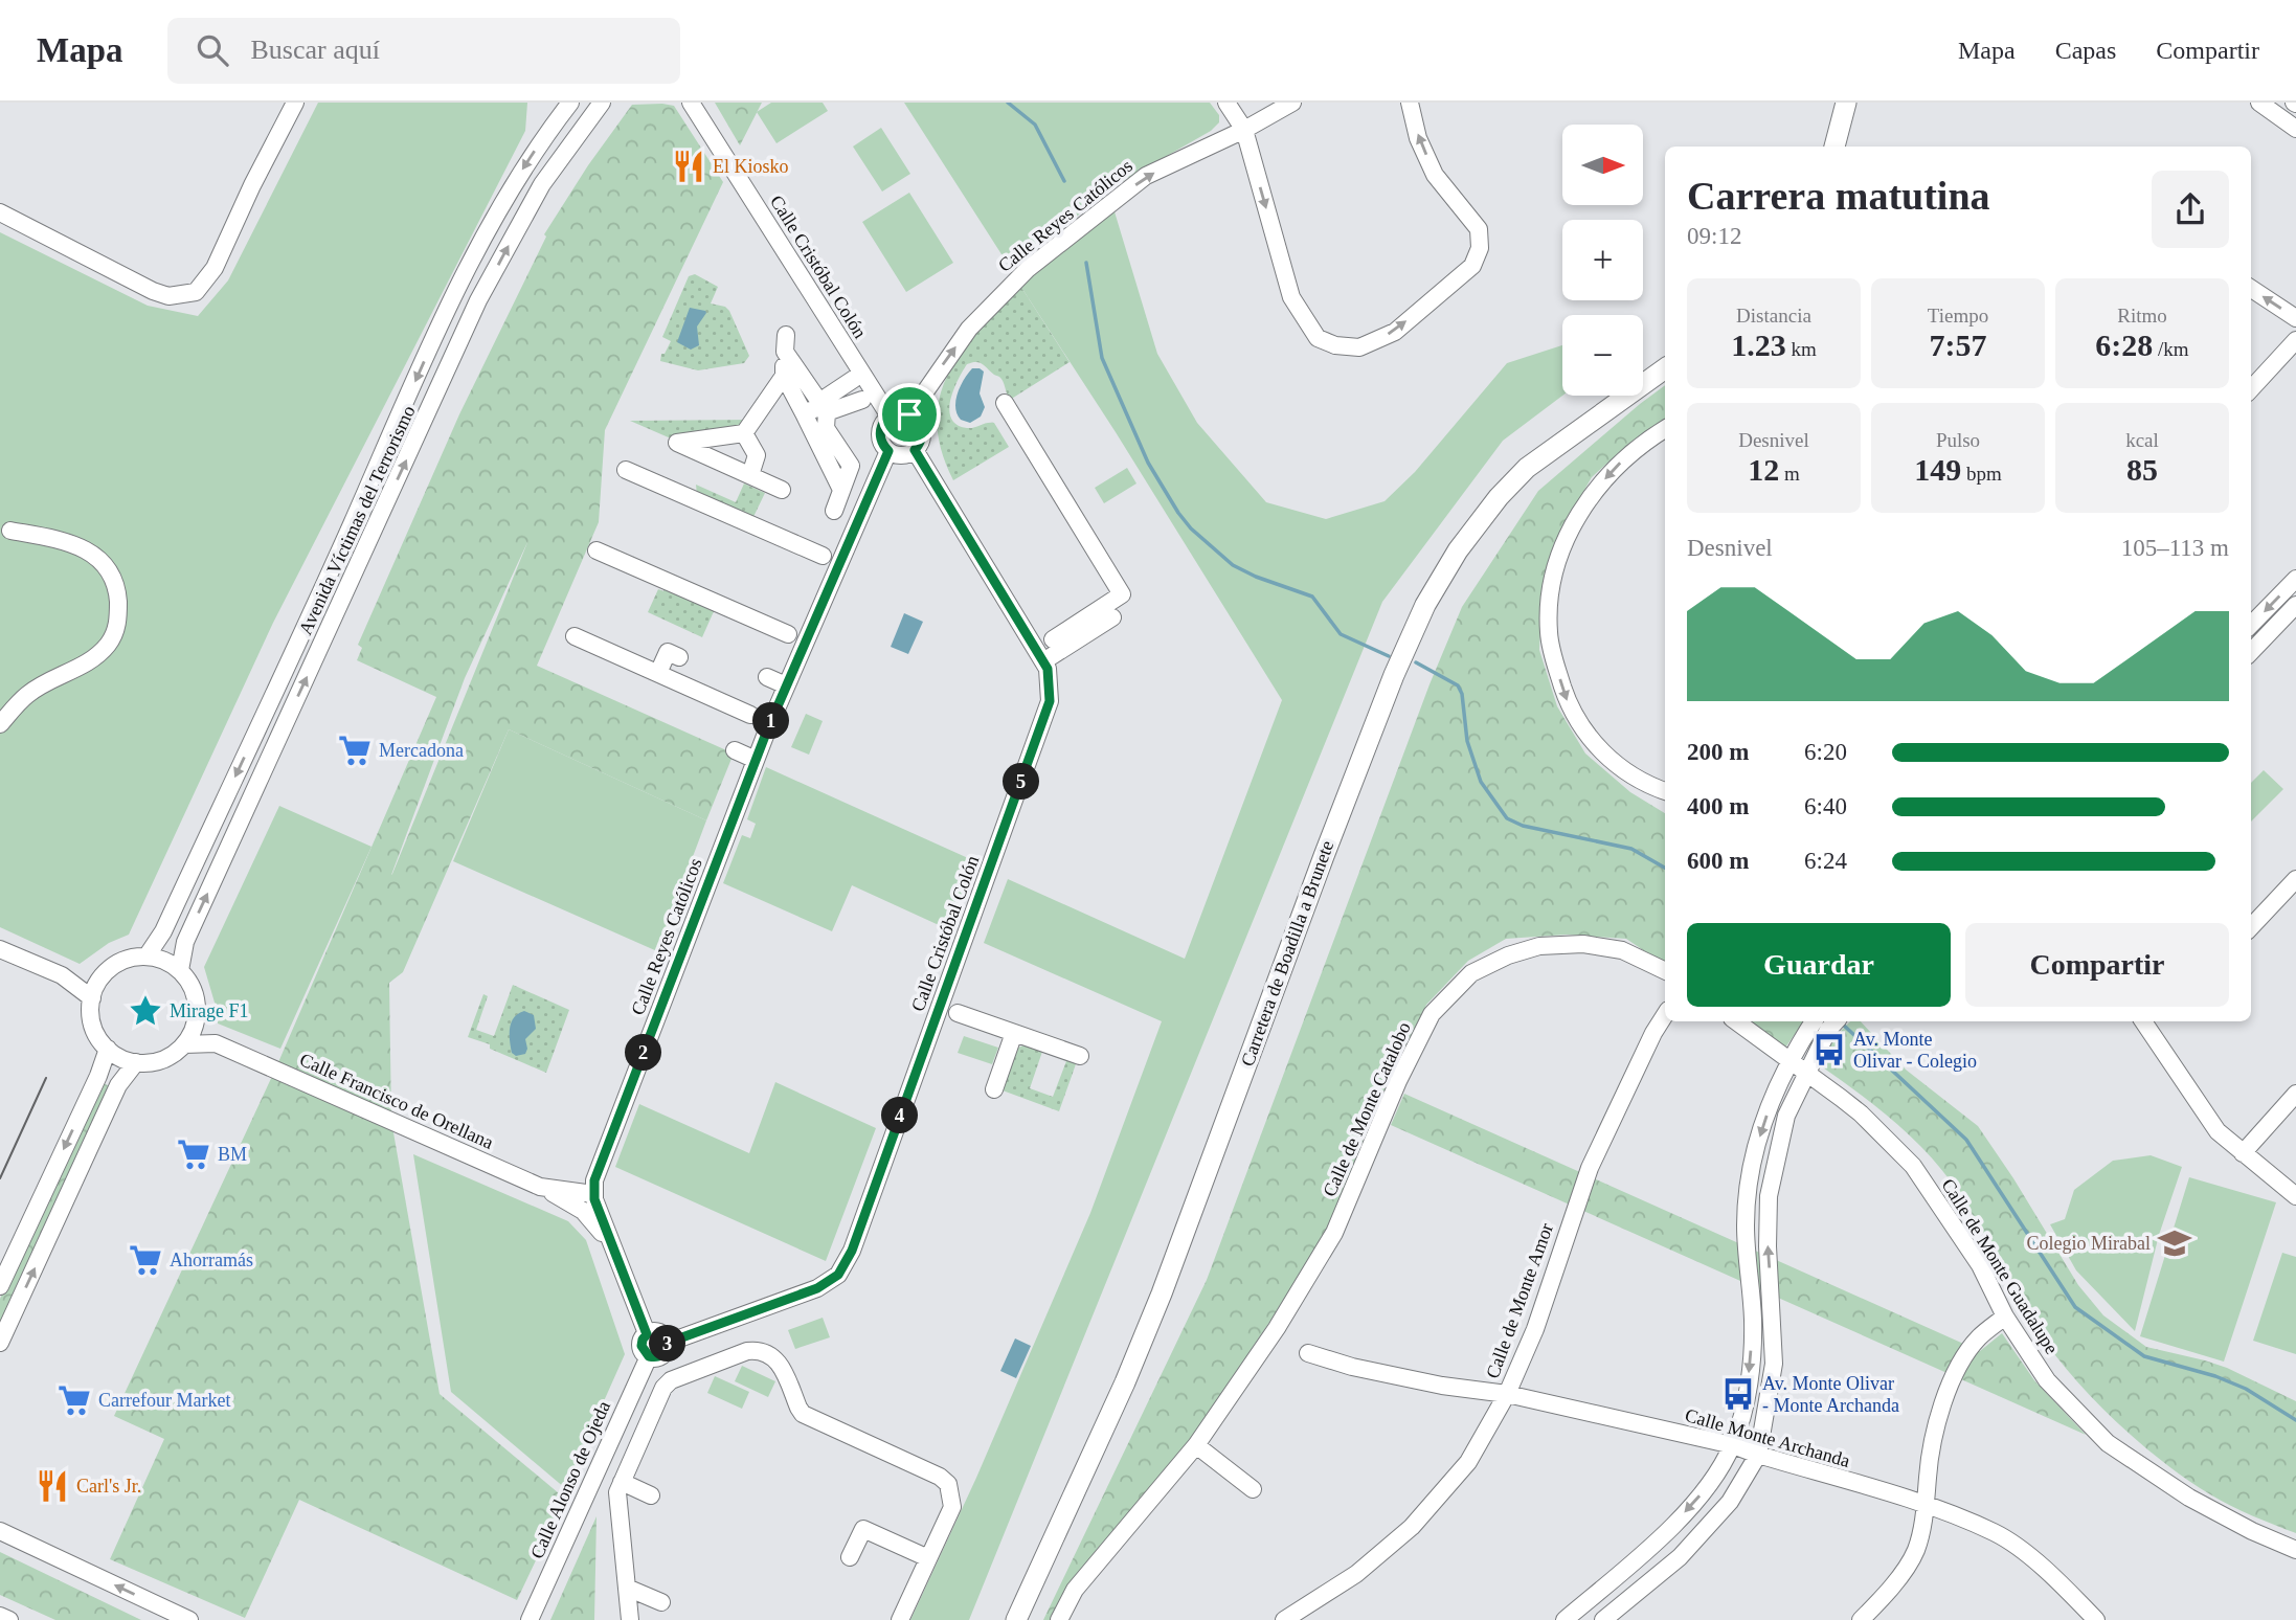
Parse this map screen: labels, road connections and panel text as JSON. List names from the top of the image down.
{
  "streets": {
    "main road": ["Carretera de Boadilla a Brunete"],
    "street": [
      "Calle Reyes Católicos",
      "Calle Cristóbal Colón",
      "Avenida Víctimas del Terrorismo",
      "Calle Francisco de Orellana",
      "Calle de Monte Catalobo",
      "Calle de Monte Guadalupe",
      "Calle de Monte Amor",
      "Calle Monte Archanda",
      "Calle Alonso de Ojeda"
    ]
  },
  "crossings": [
    ["Calle Reyes Católicos", "Calle Cristóbal Colón"],
    ["Calle Cristóbal Colón", "Calle Alonso de Ojeda"],
    ["Avenida Víctimas del Terrorismo", "Calle Francisco de Orellana"],
    ["Calle de Monte Amor", "Calle Monte Archanda"]
  ],
  "places": {
    "restaurant": ["El Kiosko", "Carl's Jr."],
    "supermarket": [
      "Mercadona",
      "BM",
      "Ahorramás",
      "Carrefour Market"
    ],
    "place": ["Mirage F1"],
    "bus stop": ["Av. Monte Olivar - Colegio", "Av. Monte Olivar - Monte Archanda"],
    "school or university": ["Colegio Mirabal"]
  },
  "north": "right",
  "page": {
    "header": "Mapa",
    "search": "Buscar aquí",
    "nav": ["Mapa", "Capas", "Compartir"],
    "map_buttons": ["+", "−"],
    "heading": ["Carrera matutina", "09:12"],
    "stats": [
      ["Distancia", "1.23 km"],
      ["Tiempo", "7:57"],
      ["Ritmo", "6:28 /km"],
      ["Desnivel", "12 m"],
      ["Pulso", "149 bpm"],
      ["kcal", "85"]
    ],
    "chart": ["Desnivel", "105–113 m"],
    "pins": [
      "1",
      "5",
      "2",
      "4",
      "3"
    ],
    "list": [
      {
        "name": "200 m",
        "note": "6:20"
      },
      {
        "name": "400 m",
        "note": "6:40"
      },
      {
        "name": "600 m",
        "note": "6:24"
      }
    ],
    "buttons": ["Guardar", "Compartir"]
  }
}
